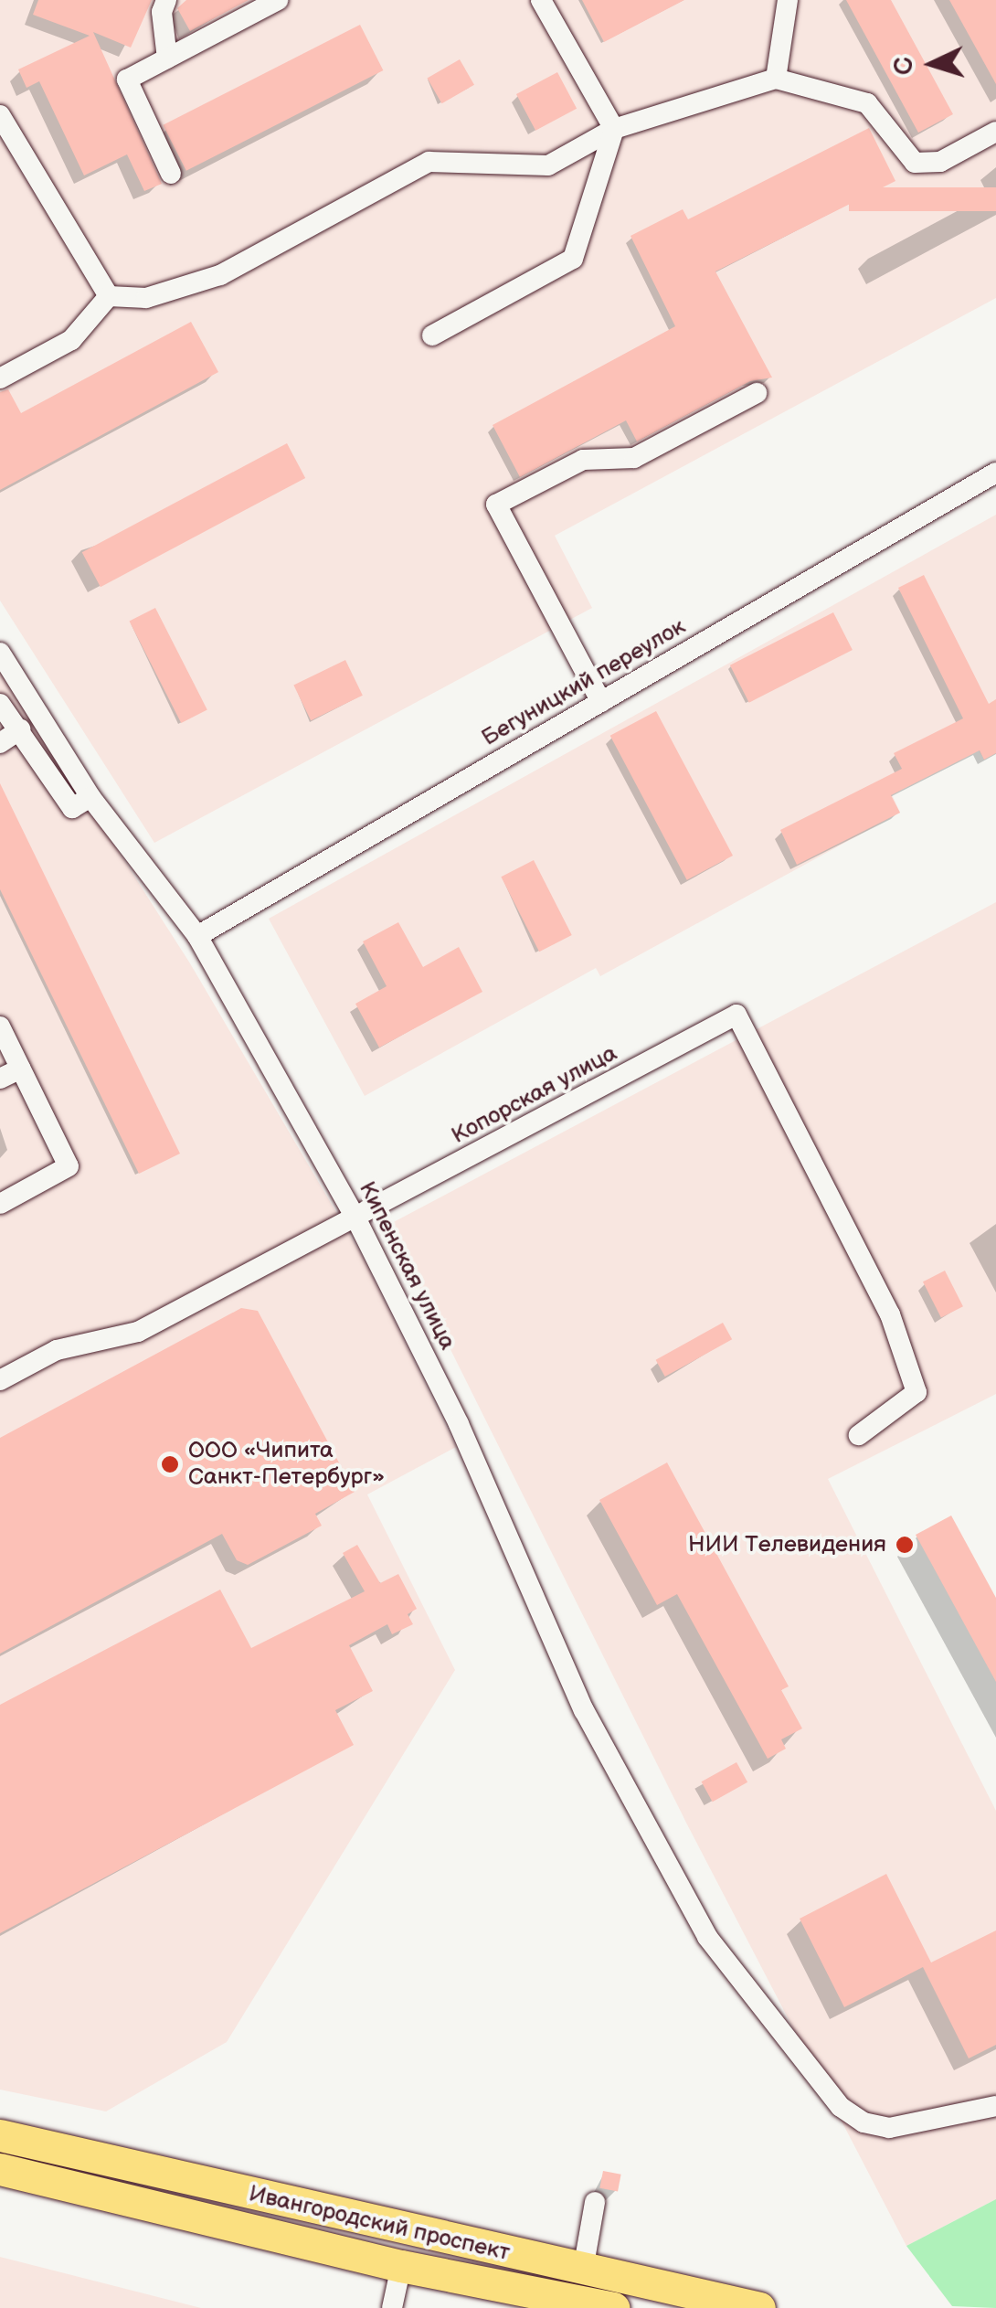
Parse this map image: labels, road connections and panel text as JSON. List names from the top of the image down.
{
  "streets": {
    "highway": ["Ивангородский проспект"],
    "street": ["Бегуницкий переулок", "Копорская улица", "Кипенская улица"]
  },
  "crossings": [
    ["Бегуницкий переулок", "Кипенская улица"],
    ["Копорская улица", "Кипенская улица"]
  ],
  "places": ["ООО «Чипита Санкт-Петербург»", "НИИ Телевидения"],
  "north": "left"
}
